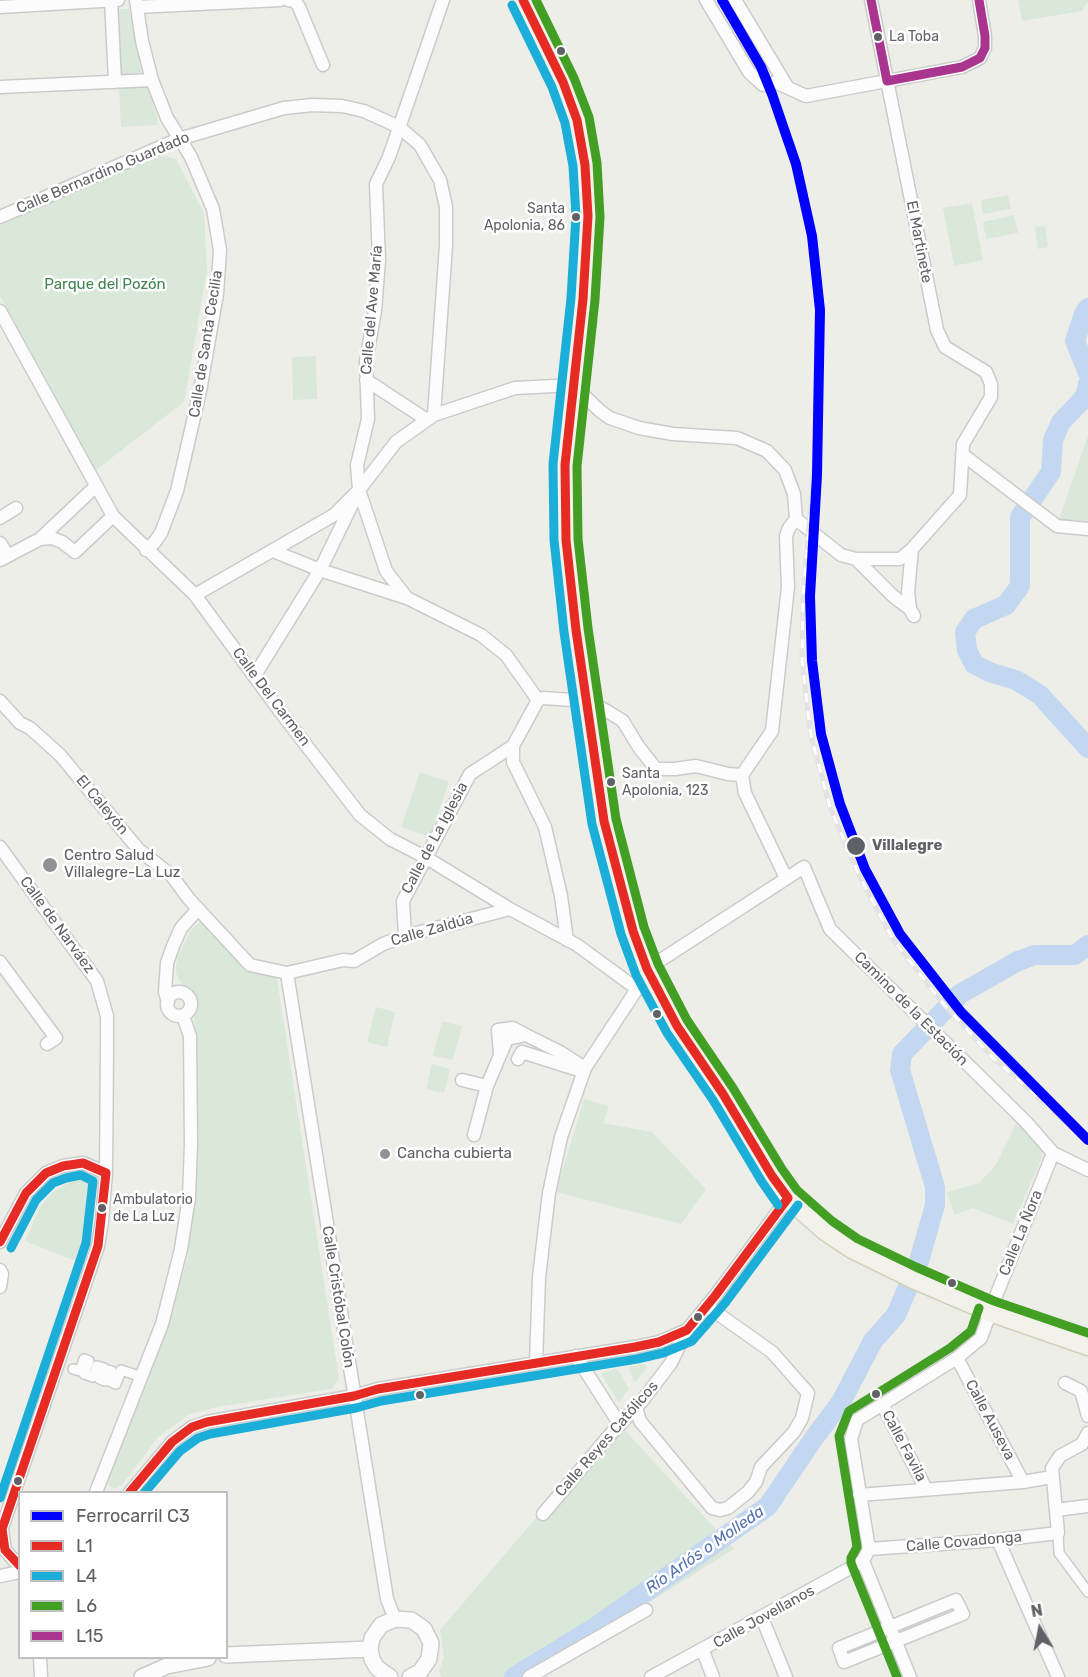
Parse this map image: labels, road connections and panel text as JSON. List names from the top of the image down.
{
  "streets": {
    "street": [
      "Calle Bernardino Guardado",
      "El Martinete",
      "Calle del Ave María",
      "Calle de Santa Cecilia",
      "Calle Del Carmen",
      "El Caleyón",
      "Calle de La Iglesia",
      "Calle de Narváez",
      "Calle Zaldúa",
      "Camino de la Estación",
      "Calle La Ñora",
      "Calle Cristóbal Colón",
      "Calle Auseva",
      "Calle Reyes Católicos",
      "Calle Favila",
      "Calle Covadonga",
      "Calle Jovellanos"
    ]
  },
  "crossings": [
    ["Calle Bernardino Guardado", "Calle del Ave María"],
    ["Calle Bernardino Guardado", "Calle de Santa Cecilia"],
    ["Calle del Ave María", "Calle Del Carmen"],
    ["Calle de Santa Cecilia", "Calle Del Carmen"],
    ["Calle Del Carmen", "Calle de La Iglesia"],
    ["Calle Del Carmen", "Calle Zaldúa"],
    ["El Caleyón", "Calle Zaldúa"],
    ["El Caleyón", "Calle Cristóbal Colón"],
    ["Calle de La Iglesia", "Calle Zaldúa"],
    ["Calle Zaldúa", "Calle Cristóbal Colón"],
    ["Camino de la Estación", "Calle La Ñora"],
    ["Calle La Ñora", "Calle Auseva"],
    ["Calle La Ñora", "Calle Favila"],
    ["Calle La Ñora", "Calle Covadonga"]
  ],
  "water": ["Río Arlós o Molleda"],
  "parks": ["Parque del Pozón"],
  "places": [
    "La Toba",
    "Santa Apolonia, 86",
    "Santa Apolonia, 123",
    "Villalegre",
    "Centro Salud Villalegre-La Luz",
    "Cancha cubierta",
    "Ambulatorio de La Luz"
  ],
  "lines": [
    "rail line C3",
    "transit line L1",
    "transit line L6",
    "transit line L15",
    "transit line L4"
  ],
  "legend": [
    "Ferrocarril C3",
    "L1",
    "L4",
    "L6",
    "L15"
  ],
  "north": "top"
}
